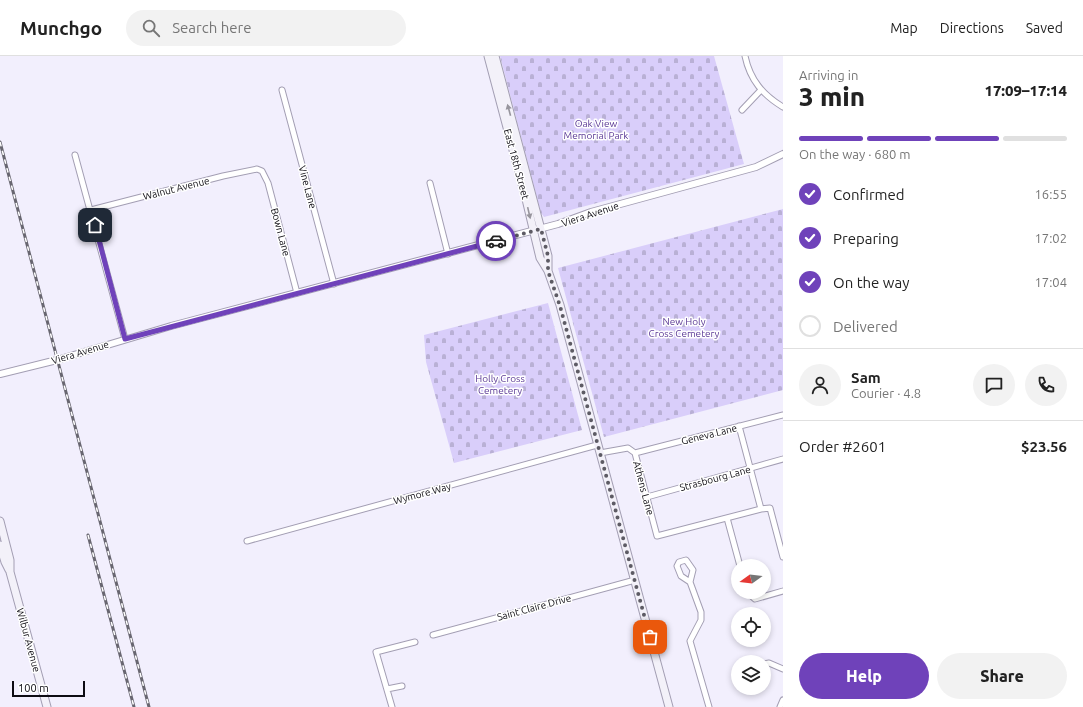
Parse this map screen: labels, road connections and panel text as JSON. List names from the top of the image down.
{
  "streets": {
    "main road": ["East 18th Street", "Wilbur Avenue"],
    "street": [
      "Vine Lane",
      "Walnut Avenue",
      "Viera Avenue",
      "Bown Lane",
      "Geneva Lane",
      "Strasbourg Lane",
      "Athens Lane",
      "Wymore Way",
      "Saint Claire Drive"
    ]
  },
  "crossings": [
    ["East 18th Street", "Viera Avenue"],
    ["East 18th Street", "Athens Lane"],
    ["East 18th Street", "Wymore Way"],
    ["East 18th Street", "Saint Claire Drive"],
    ["Vine Lane", "Viera Avenue"],
    ["Walnut Avenue", "Bown Lane"],
    ["Viera Avenue", "Bown Lane"],
    ["Geneva Lane", "Athens Lane"],
    ["Strasbourg Lane", "Athens Lane"]
  ],
  "parks": ["Oak View Memorial Park", "New Holy Cross Cemetery", "Holly Cross Cemetery"],
  "scale_bar": "100 m",
  "north": "left",
  "page": {
    "header": "Munchgo",
    "search": "Search here",
    "nav": ["Map", "Directions", "Saved"],
    "heading": ["3 min", "Arriving in", "17:09–17:14"],
    "panel": [
      "Sam",
      "Courier · 4.8",
      "Order #2601",
      "$23.56"
    ],
    "bar": "On the way · 680 m",
    "list": [
      ["Confirmed", "16:55"],
      ["Preparing", "17:02"],
      ["On the way", "17:04"],
      "Delivered"
    ],
    "buttons": ["Help", "Share"],
    "scale": "100 m"
  }
}
